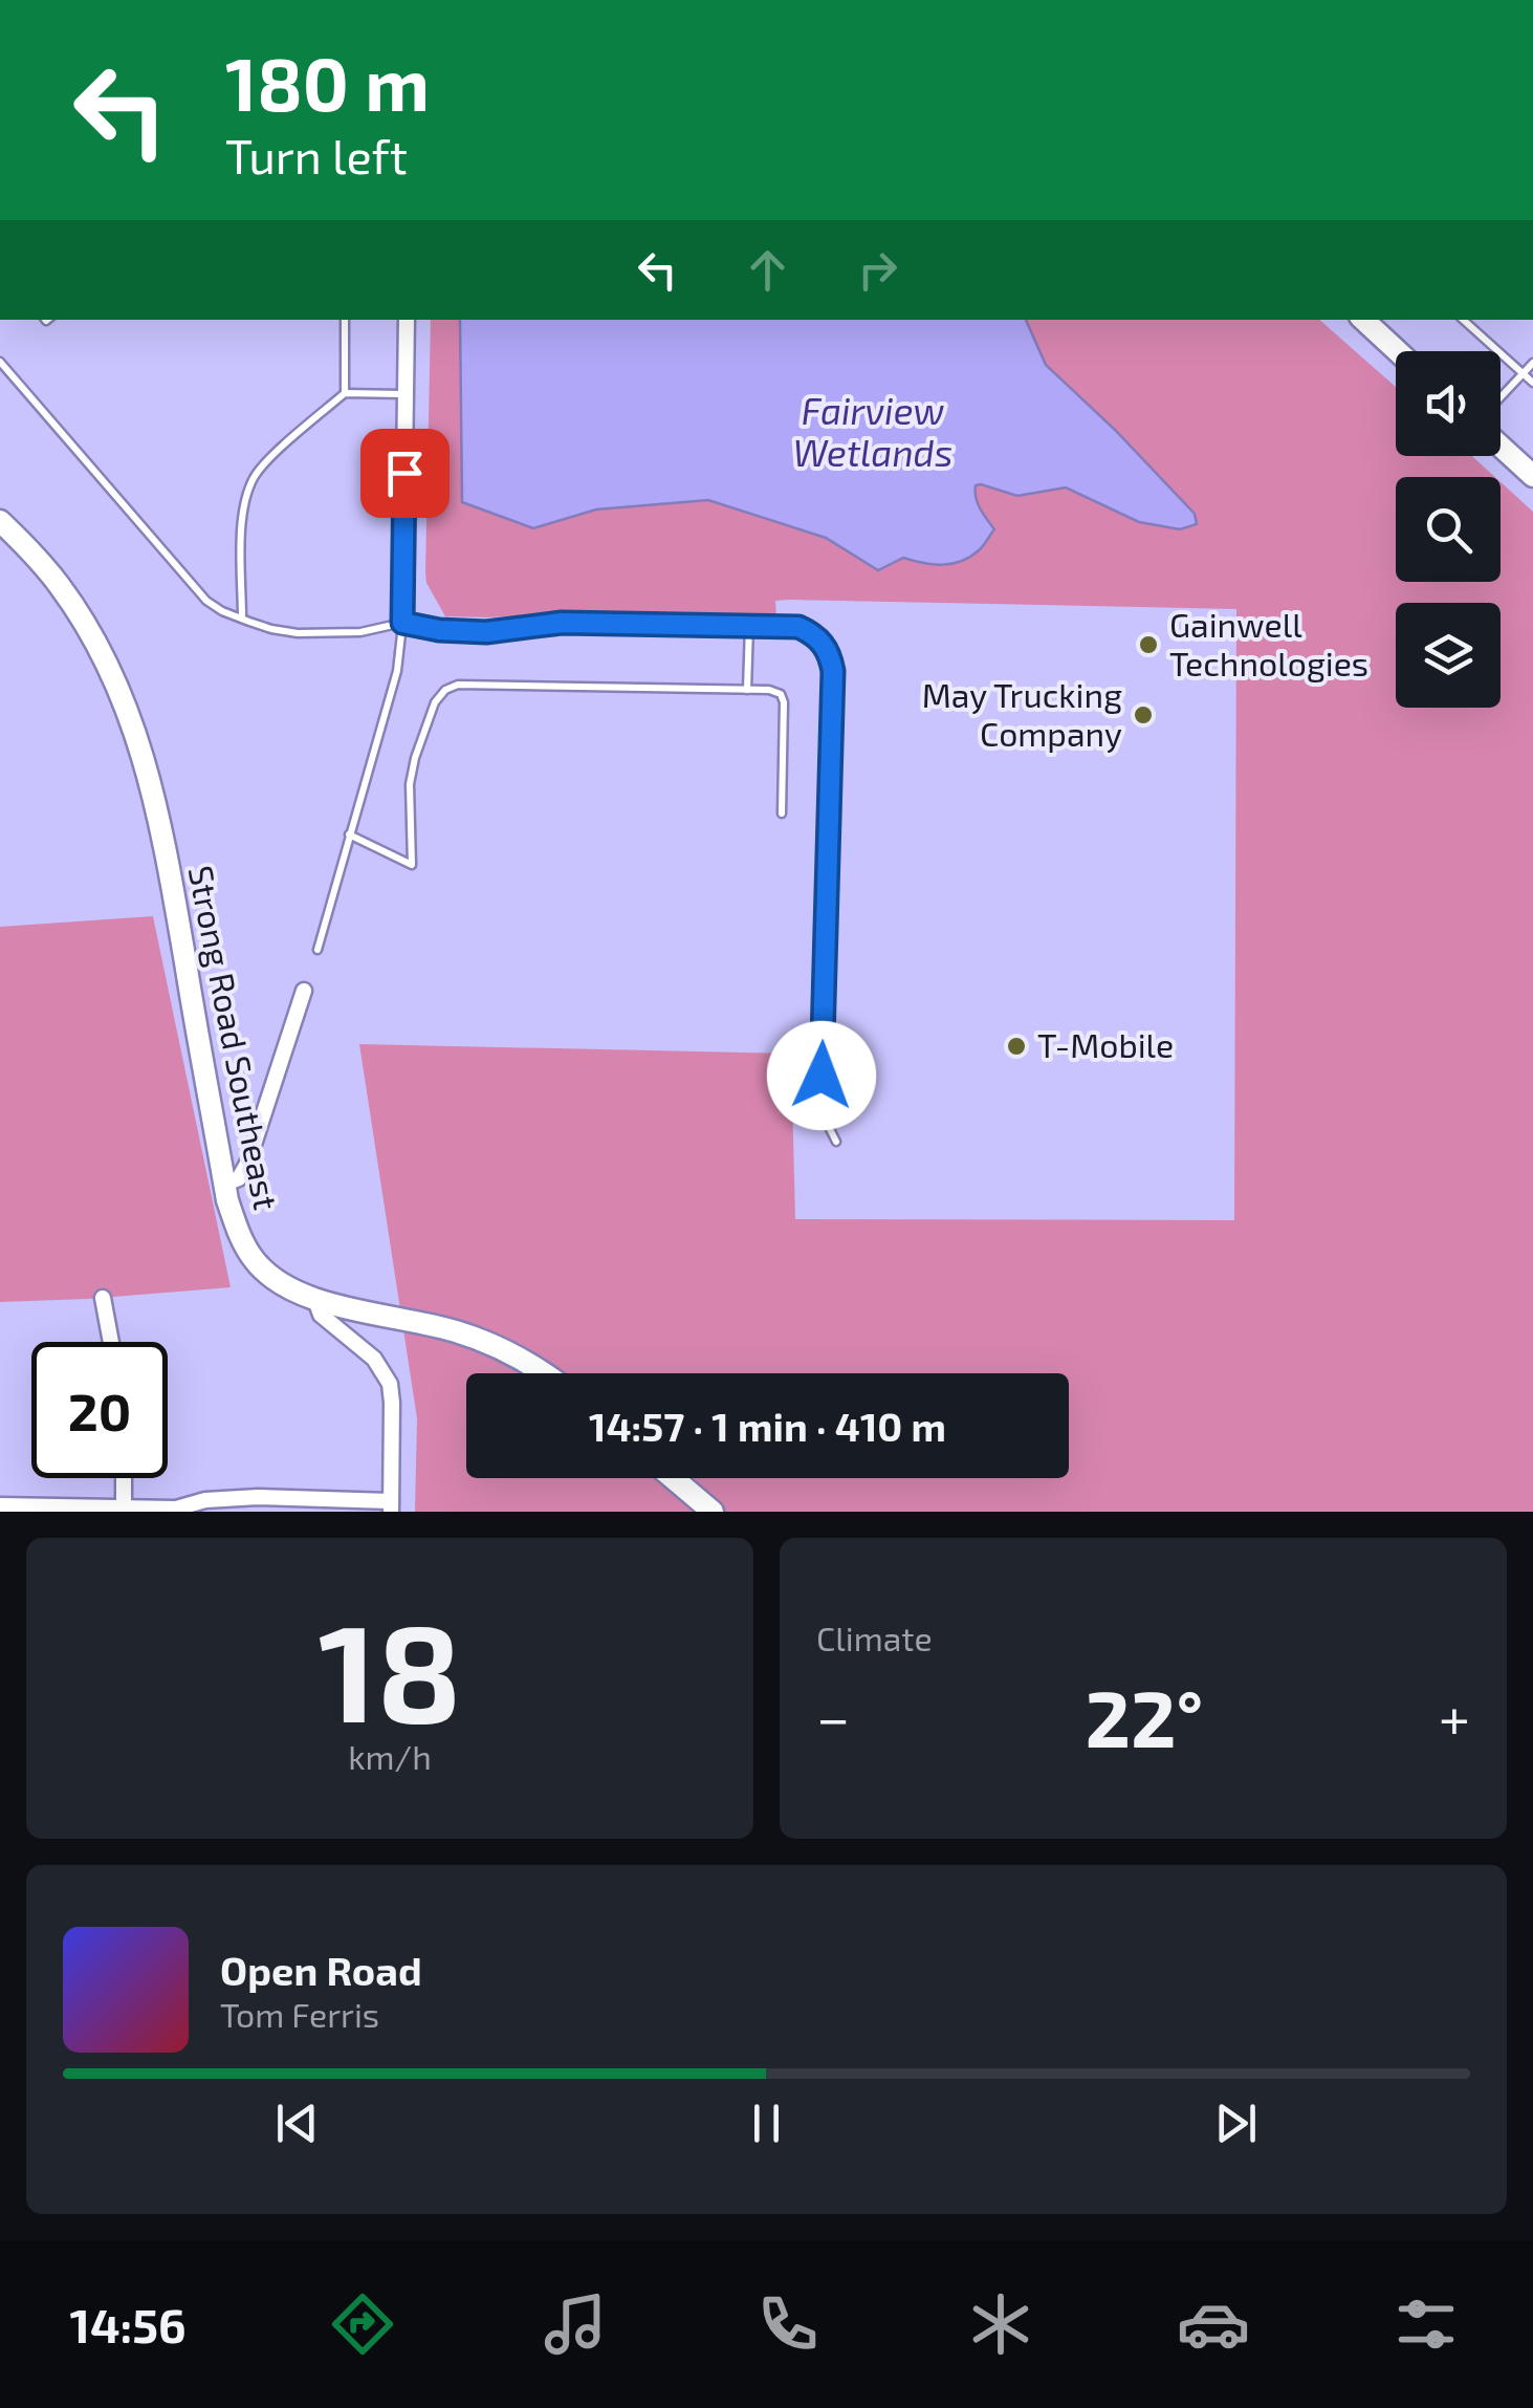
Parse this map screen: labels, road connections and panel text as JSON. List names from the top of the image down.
{
  "streets": {
    "street": ["Strong Road Southeast"]
  },
  "water": ["Fairview Wetlands"],
  "places": ["Gainwell Technologies", "May Trucking Company", "T-Mobile"],
  "page": {
    "turn": ["180 m", "Turn left"],
    "limit": "20",
    "trip": "14:57 · 1 min · 410 m",
    "tile": [
      ["18", "km/h"],
      "Climate"
    ],
    "heat": ["−", "22°", "+"],
    "song": ["Open Road", "Tom Ferris"],
    "tabs": "14:56"
  }
}
